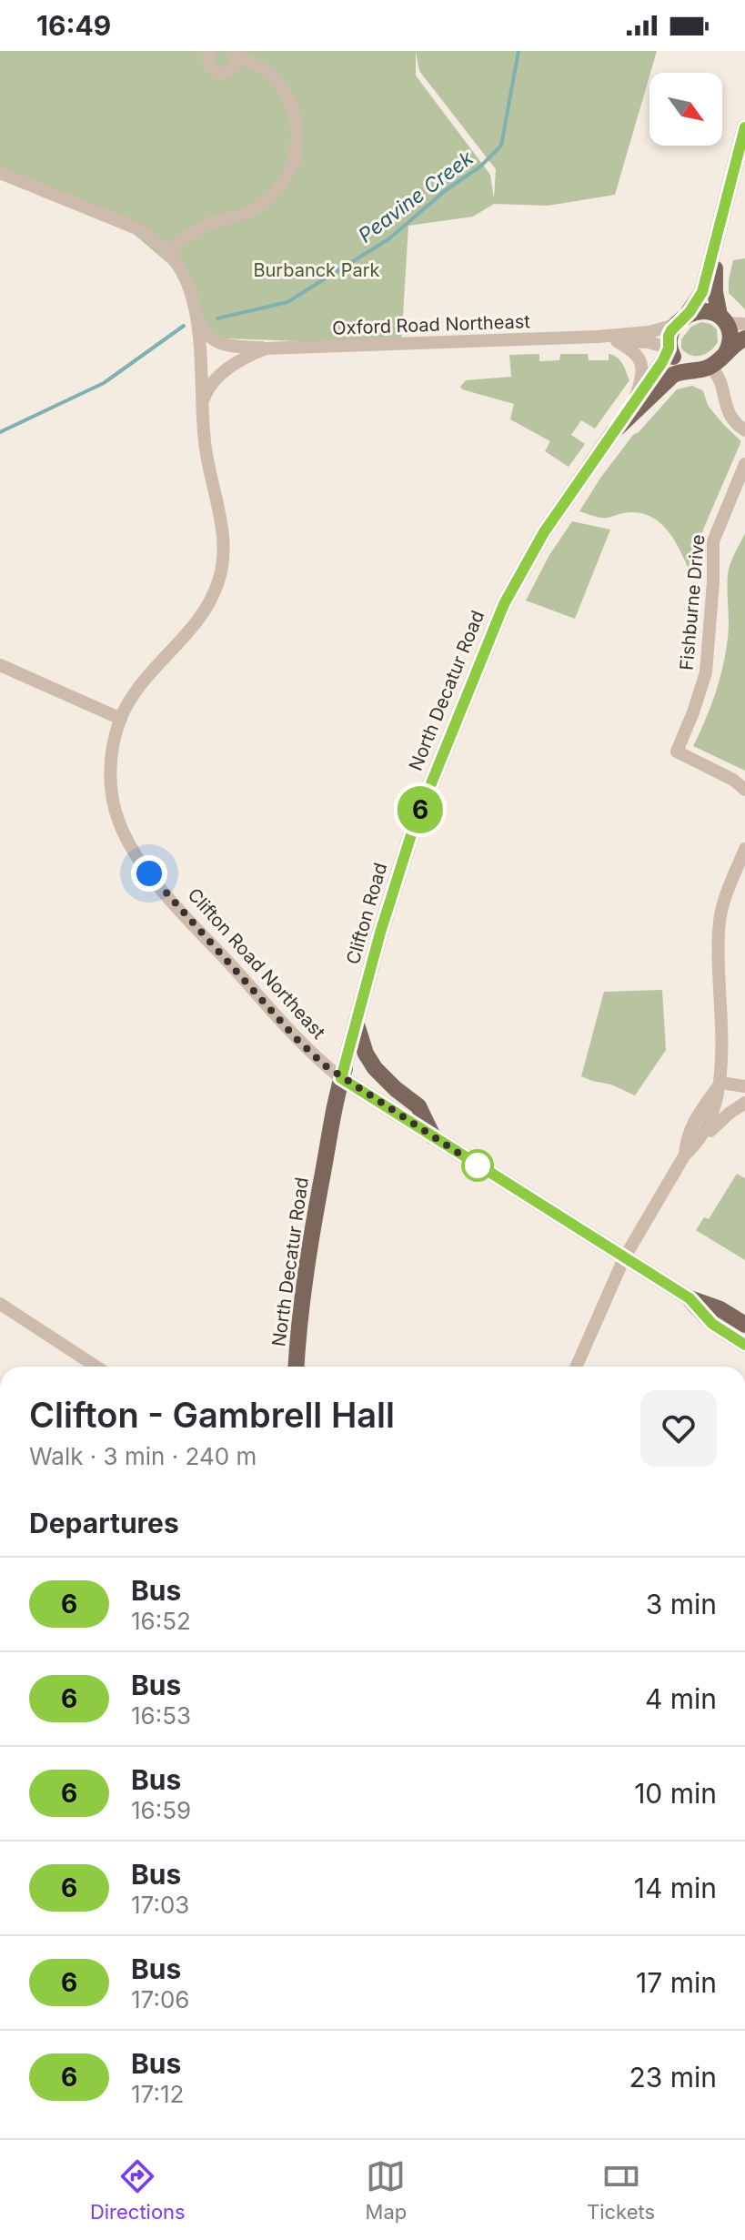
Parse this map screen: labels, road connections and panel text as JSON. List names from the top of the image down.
{
  "streets": {
    "main road": ["North Decatur Road", "Clifton Road"],
    "street": ["Oxford Road Northeast", "Fishburne Drive", "Clifton Road Northeast"]
  },
  "crossings": [
    ["Oxford Road Northeast", "Clifton Road Northeast"],
    ["North Decatur Road", "Clifton Road"],
    ["North Decatur Road", "Clifton Road Northeast"]
  ],
  "water": ["Peavine Creek"],
  "parks": ["Burbanck Park"],
  "lines": ["bus line 6"],
  "north": "bottom right",
  "page": {
    "status": "16:49",
    "on_map": "6",
    "heading": [
      ["Clifton - Gambrell Hall", "Walk · 3 min · 240 m"],
      "Departures"
    ],
    "list": [
      {
        "mark": "6",
        "name": "Bus",
        "note": "16:52",
        "value": "3 min"
      },
      {
        "mark": "6",
        "name": "Bus",
        "note": "16:53",
        "value": "4 min"
      },
      {
        "mark": "6",
        "name": "Bus",
        "note": "16:59",
        "value": "10 min"
      },
      {
        "mark": "6",
        "name": "Bus",
        "note": "17:03",
        "value": "14 min"
      },
      {
        "mark": "6",
        "name": "Bus",
        "note": "17:06",
        "value": "17 min"
      },
      {
        "mark": "6",
        "name": "Bus",
        "note": "17:12",
        "value": "23 min"
      }
    ],
    "tabs": ["Directions", "Map", "Tickets"]
  }
}
